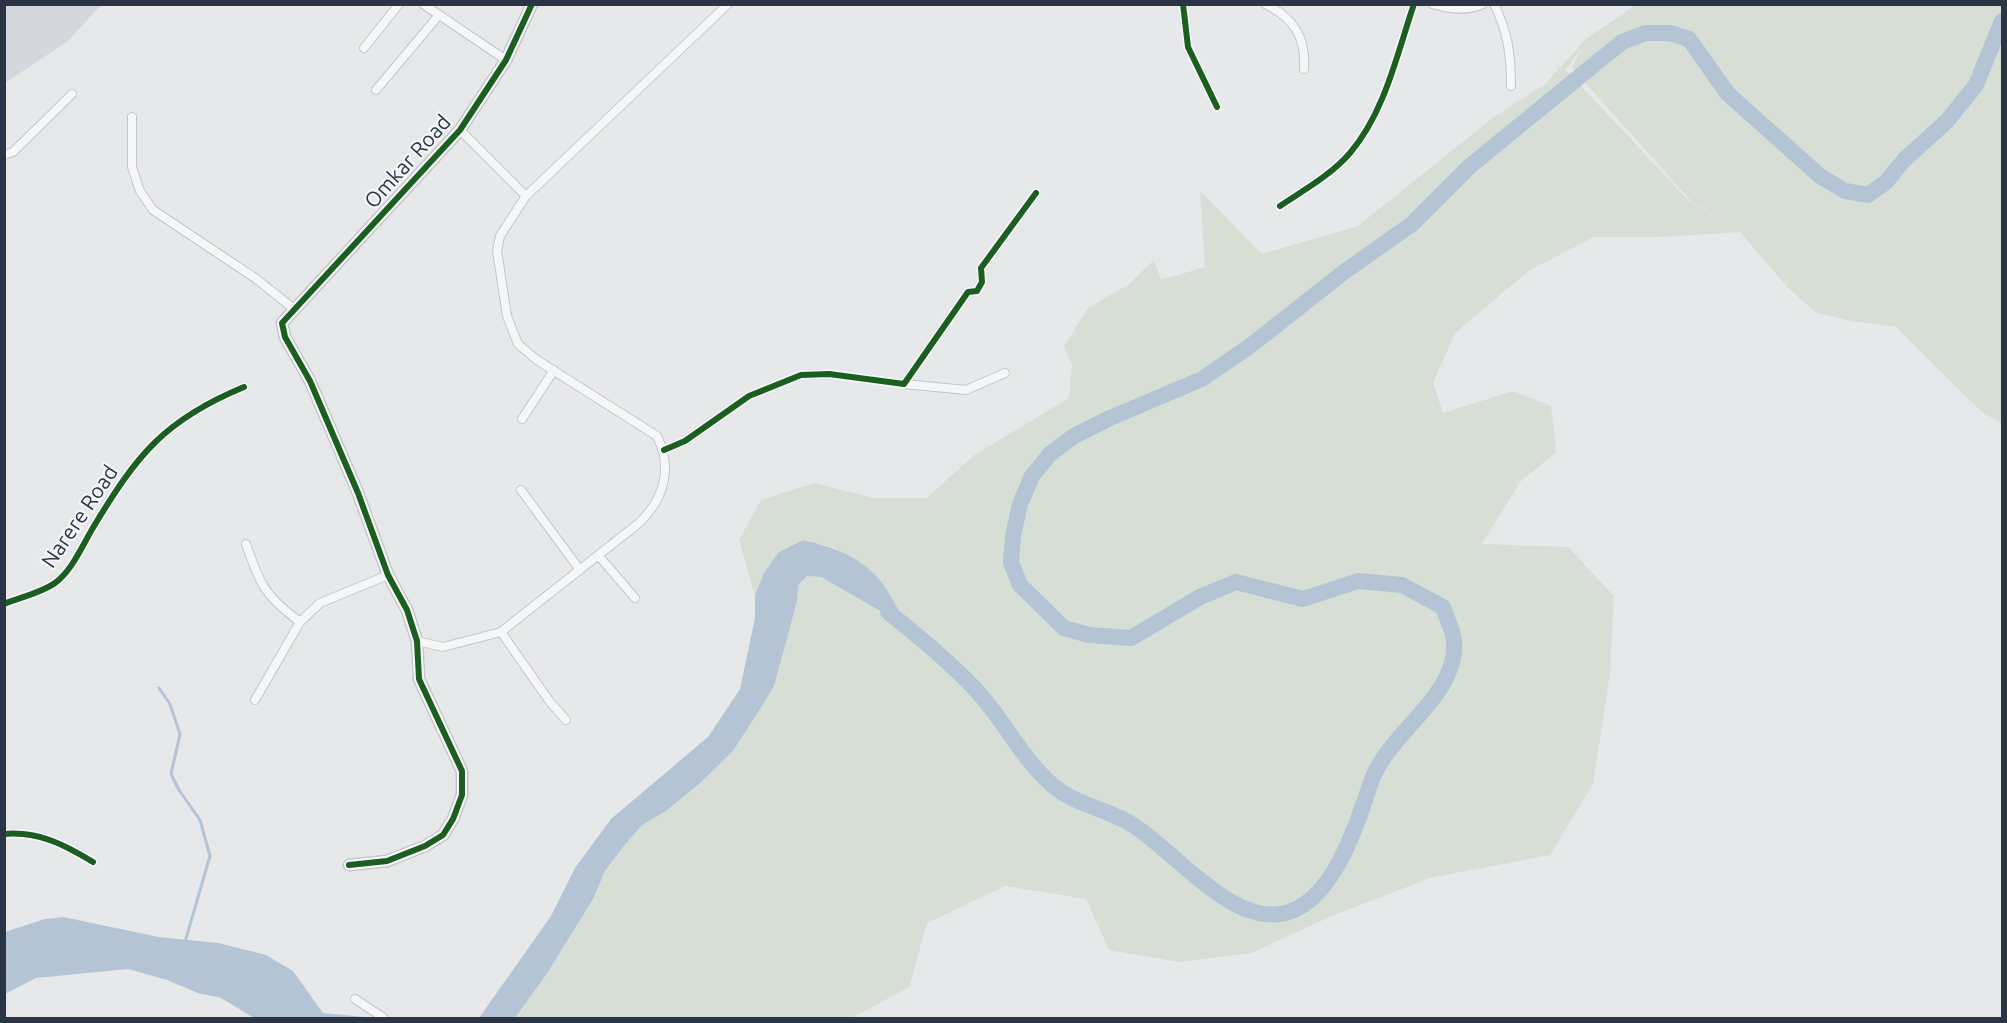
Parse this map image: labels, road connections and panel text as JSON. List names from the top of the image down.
{
  "streets": {
    "street": ["Omkar Road", "Narere Road"]
  }
}
